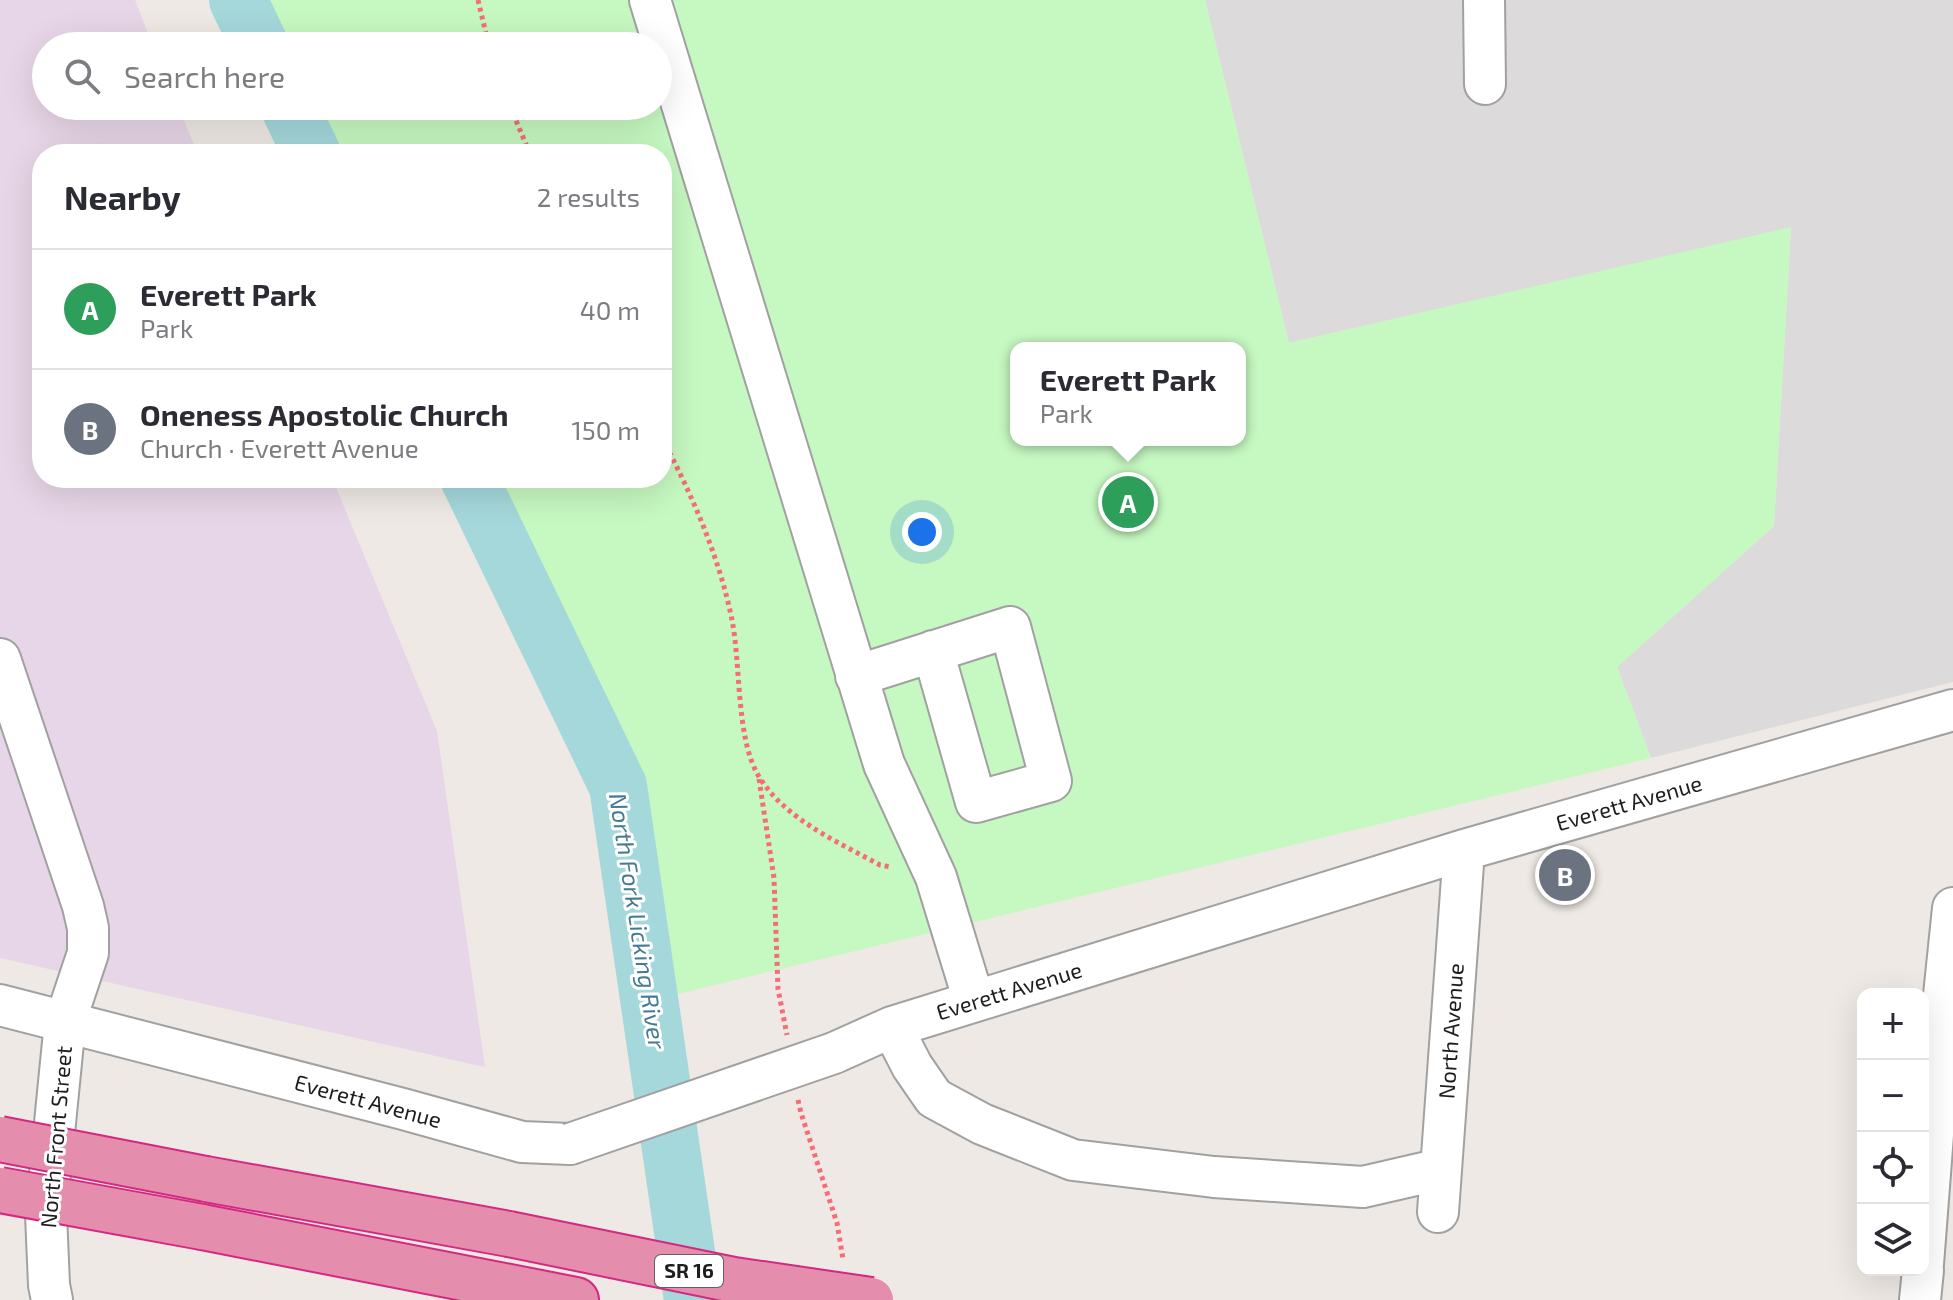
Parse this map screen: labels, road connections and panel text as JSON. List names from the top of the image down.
{
  "streets": {
    "highway": ["SR 16"],
    "street": ["Everett Avenue", "North Avenue", "North Front Street"]
  },
  "crossings": [
    ["Everett Avenue", "North Avenue"],
    ["Everett Avenue", "North Front Street"]
  ],
  "water": ["North Fork Licking River"],
  "page": {
    "search": "Search here",
    "heading": ["Nearby", "2 results"],
    "list": [
      {
        "mark": "A",
        "name": "Everett Park",
        "note": "Park",
        "value": "40 m"
      },
      {
        "mark": "B",
        "name": "Oneness Apostolic Church",
        "note": "Church · Everett Avenue",
        "value": "150 m"
      }
    ],
    "popup": ["Everett Park", "Park"],
    "pins": ["A", "B"],
    "map_buttons": ["+", "−"]
  }
}
